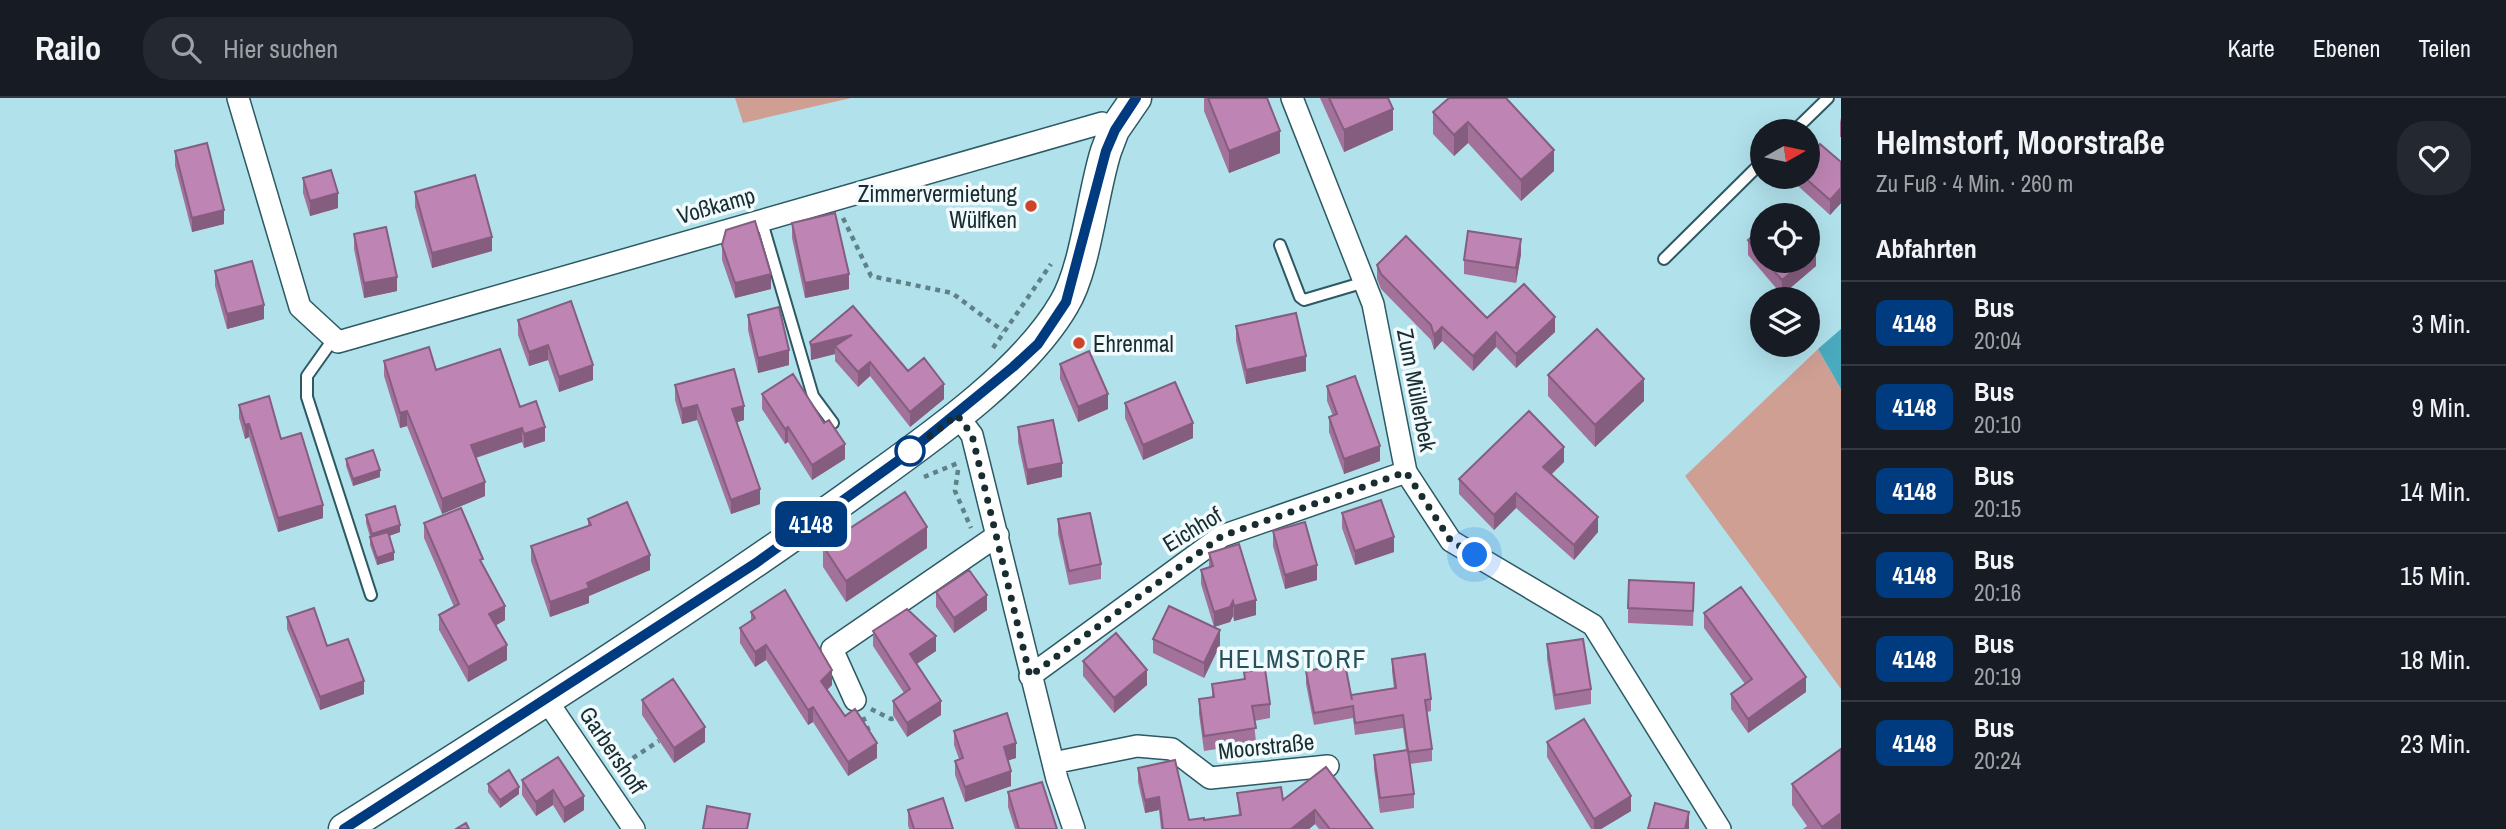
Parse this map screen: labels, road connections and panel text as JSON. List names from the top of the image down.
{
  "streets": {
    "street": [
      "Voßkamp",
      "Zum Müllerbek",
      "Eichhof",
      "Moorstraße",
      "Garbershoff"
    ]
  },
  "crossings": [
    ["Zum Müllerbek", "Eichhof"]
  ],
  "districts": ["HELMSTORF"],
  "places": ["Zimmervermietung Wülfken", "Ehrenmal"],
  "lines": ["bus line 4148"],
  "north": "right",
  "page": {
    "header": "Railo",
    "search": "Hier suchen",
    "nav": ["Karte", "Ebenen", "Teilen"],
    "on_map": "4148",
    "heading": [
      ["Helmstorf, Moorstraße", "Zu Fuß · 4 Min. · 260 m"],
      "Abfahrten"
    ],
    "list": [
      {
        "mark": "4148",
        "name": "Bus",
        "note": "20:04",
        "value": "3 Min."
      },
      {
        "mark": "4148",
        "name": "Bus",
        "note": "20:10",
        "value": "9 Min."
      },
      {
        "mark": "4148",
        "name": "Bus",
        "note": "20:15",
        "value": "14 Min."
      },
      {
        "mark": "4148",
        "name": "Bus",
        "note": "20:16",
        "value": "15 Min."
      },
      {
        "mark": "4148",
        "name": "Bus",
        "note": "20:19",
        "value": "18 Min."
      },
      {
        "mark": "4148",
        "name": "Bus",
        "note": "20:24",
        "value": "23 Min."
      }
    ]
  }
}
